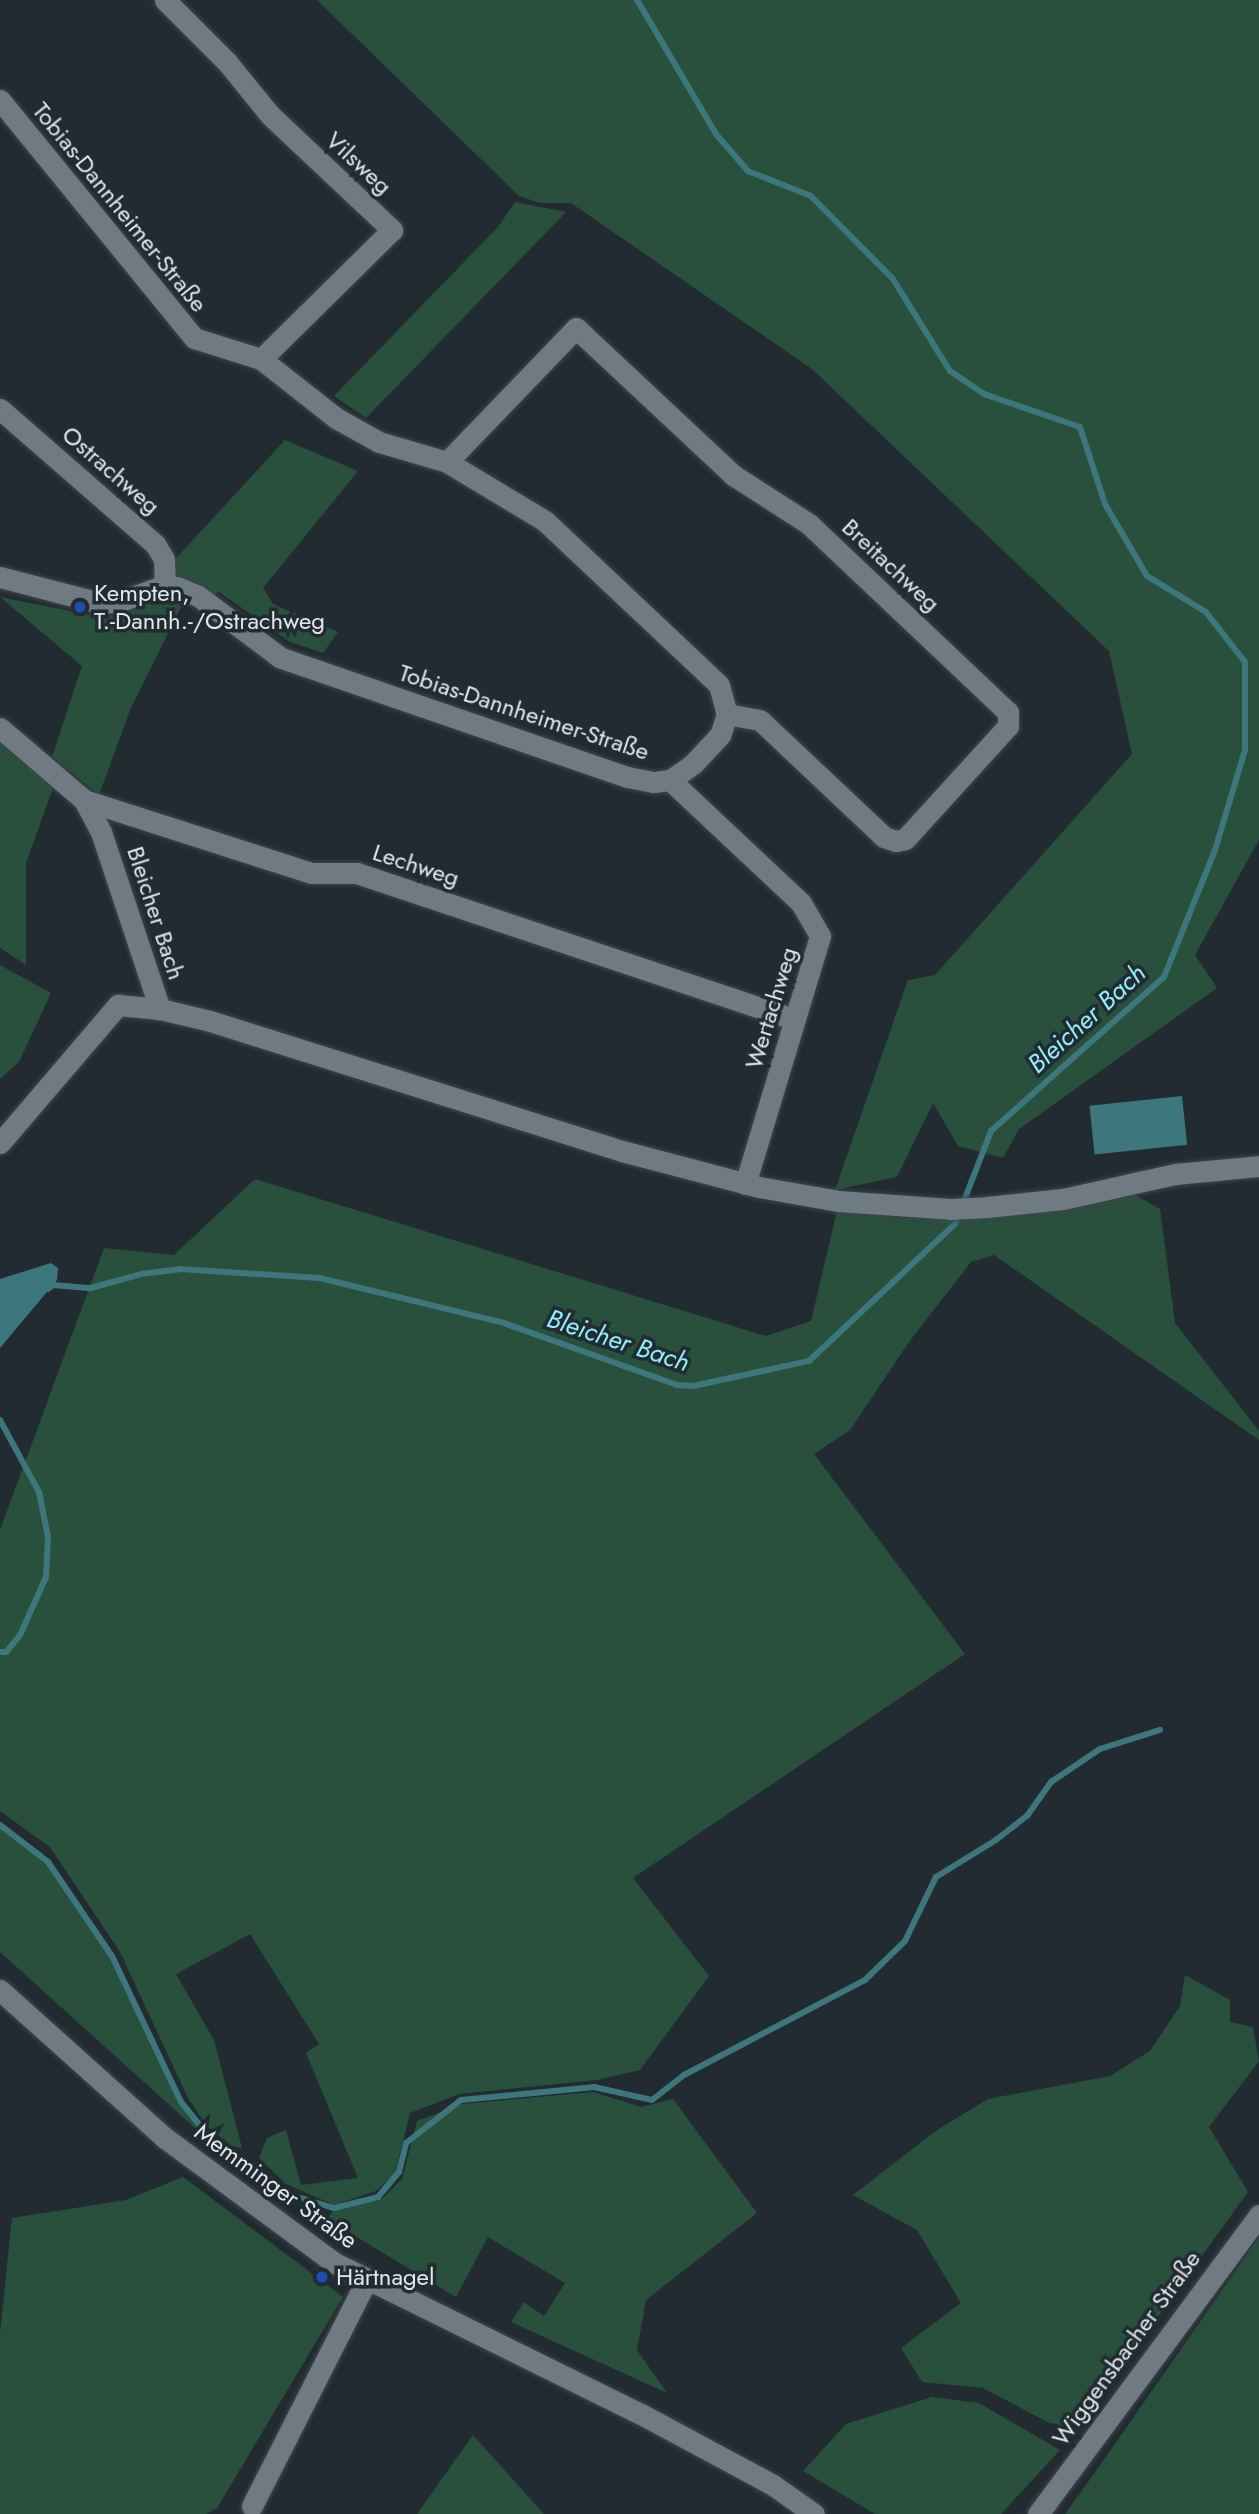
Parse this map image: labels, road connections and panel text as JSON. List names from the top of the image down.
{
  "streets": {
    "street": [
      "Vilsweg",
      "Tobias-Dannheimer-Straße",
      "Ostrachweg",
      "Breitachweg",
      "Lechweg",
      "Bleicher Bach",
      "Wertachweg",
      "Memminger Straße",
      "Wiggensbacher Straße"
    ]
  },
  "crossings": [
    ["Vilsweg", "Tobias-Dannheimer-Straße"],
    ["Tobias-Dannheimer-Straße", "Ostrachweg"],
    ["Tobias-Dannheimer-Straße", "Breitachweg"],
    ["Tobias-Dannheimer-Straße", "Wertachweg"],
    ["Lechweg", "Bleicher Bach"],
    ["Lechweg", "Wertachweg"],
    ["Bleicher Bach", "Wertachweg"]
  ],
  "water": ["Bleicher Bach"],
  "places": ["Kempten, T.-Dannh.-/Ostrachweg", "Härtnagel"]
}
